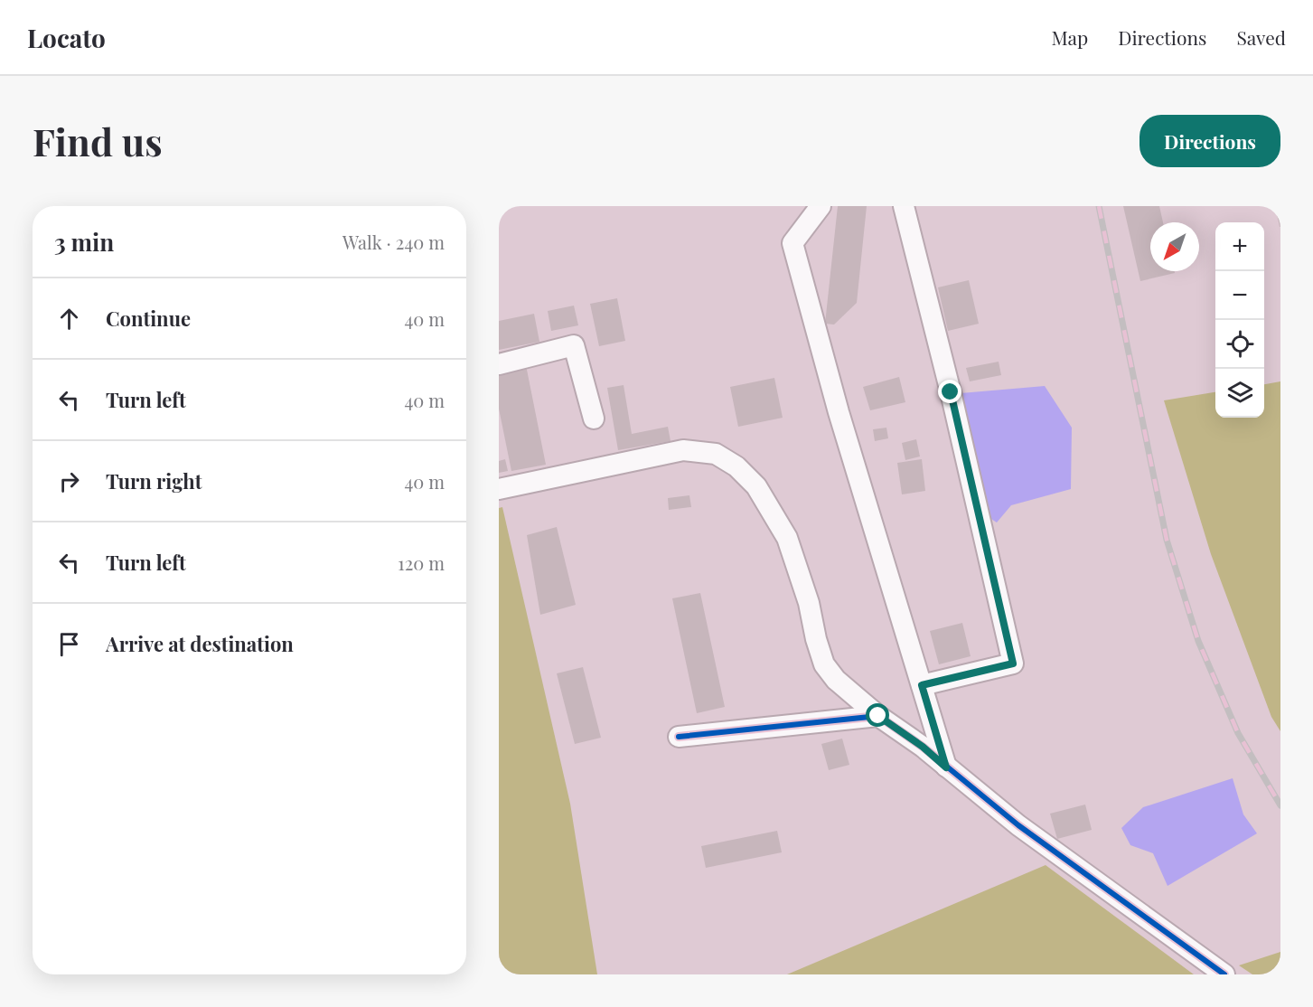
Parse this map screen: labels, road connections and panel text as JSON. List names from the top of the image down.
{
  "north": "bottom left",
  "page": {
    "header": "Locato",
    "nav": ["Map", "Directions", "Saved"],
    "buttons": "Directions",
    "title": "Find us",
    "heading": ["3 min", "Walk · 240 m"],
    "map_buttons": ["+", "−"],
    "list": [
      ["Continue", "40 m"],
      ["Turn left", "40 m"],
      ["Turn right", "40 m"],
      ["Turn left", "120 m"],
      "Arrive at destination"
    ]
  }
}
